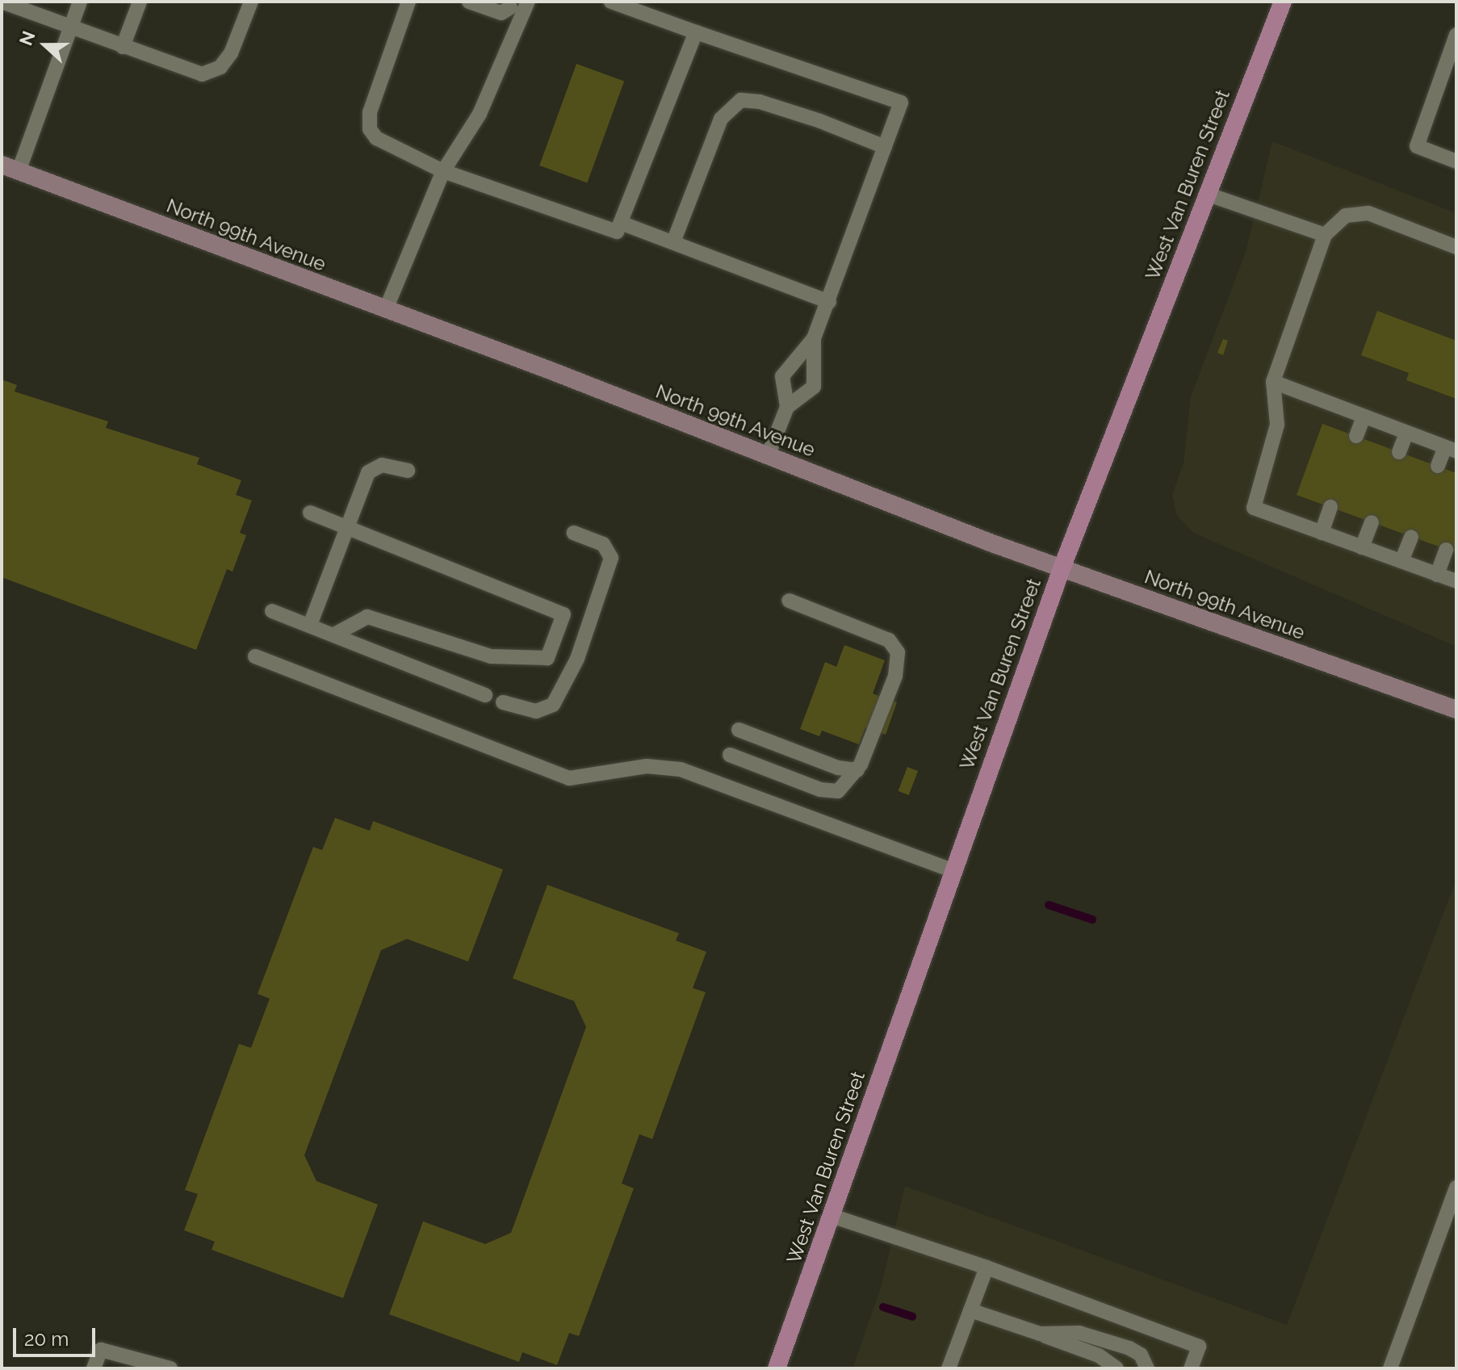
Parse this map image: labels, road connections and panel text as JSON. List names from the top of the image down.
{
  "streets": {
    "main road": ["West Van Buren Street", "North 99th Avenue"]
  },
  "crossings": [
    ["West Van Buren Street", "North 99th Avenue"]
  ],
  "scale_bar": "20 m",
  "north": "left"
}
